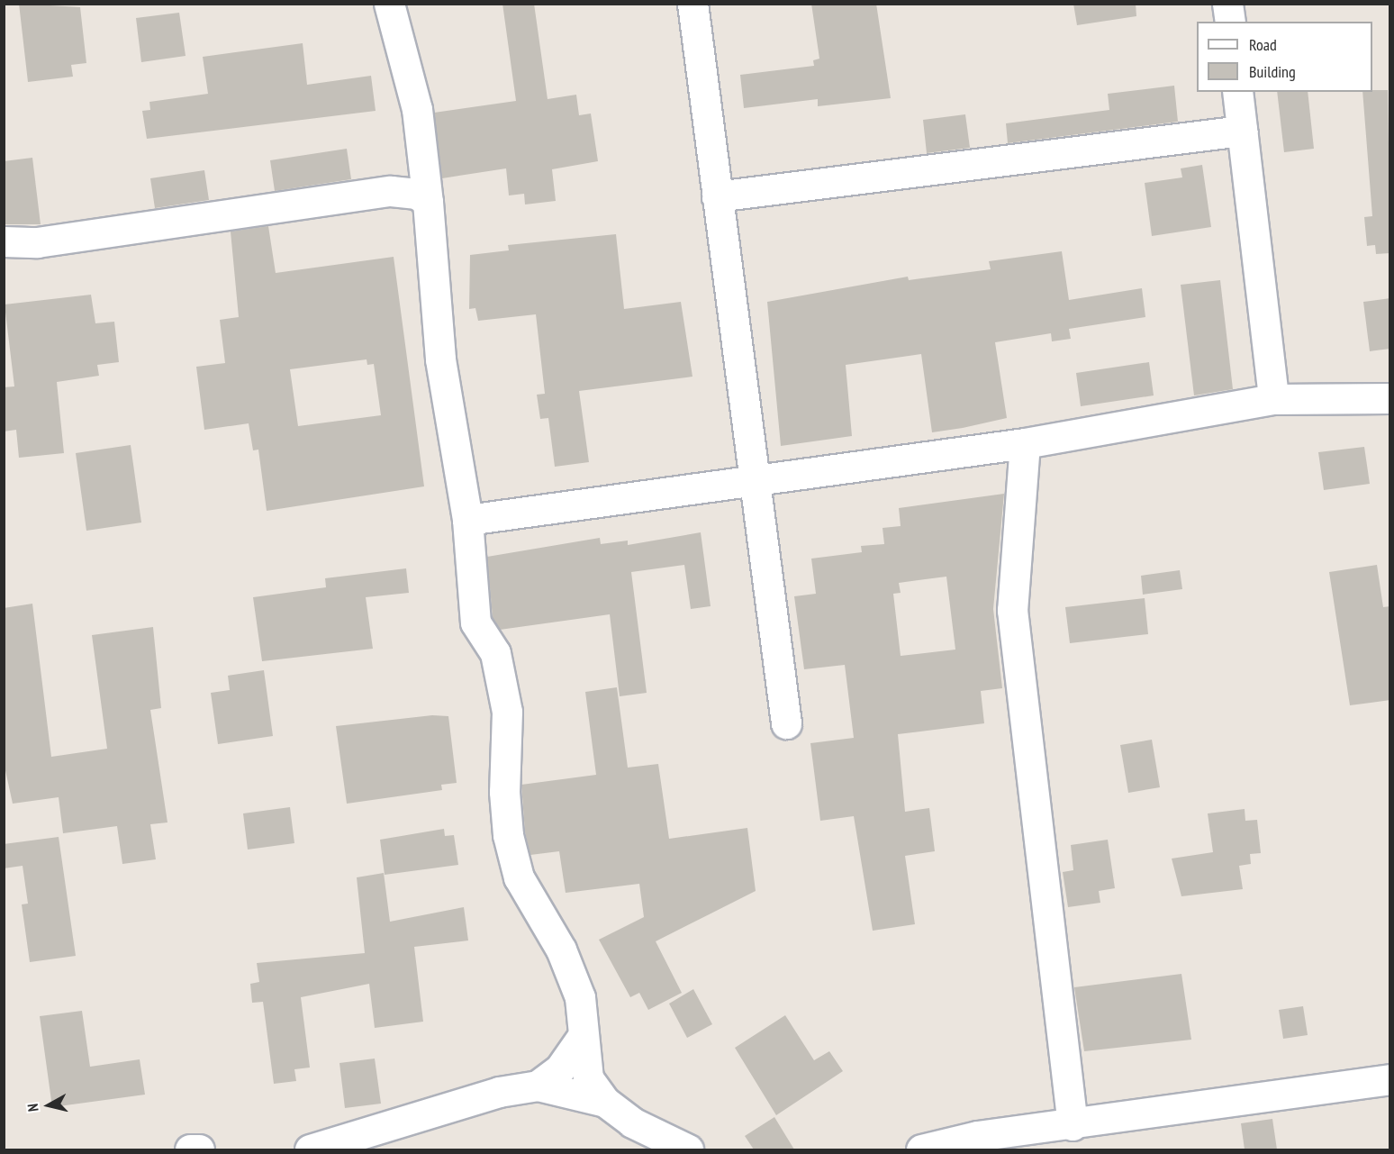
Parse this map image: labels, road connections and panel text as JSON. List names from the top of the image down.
{
  "legend": ["Road", "Building"],
  "north": "left"
}
